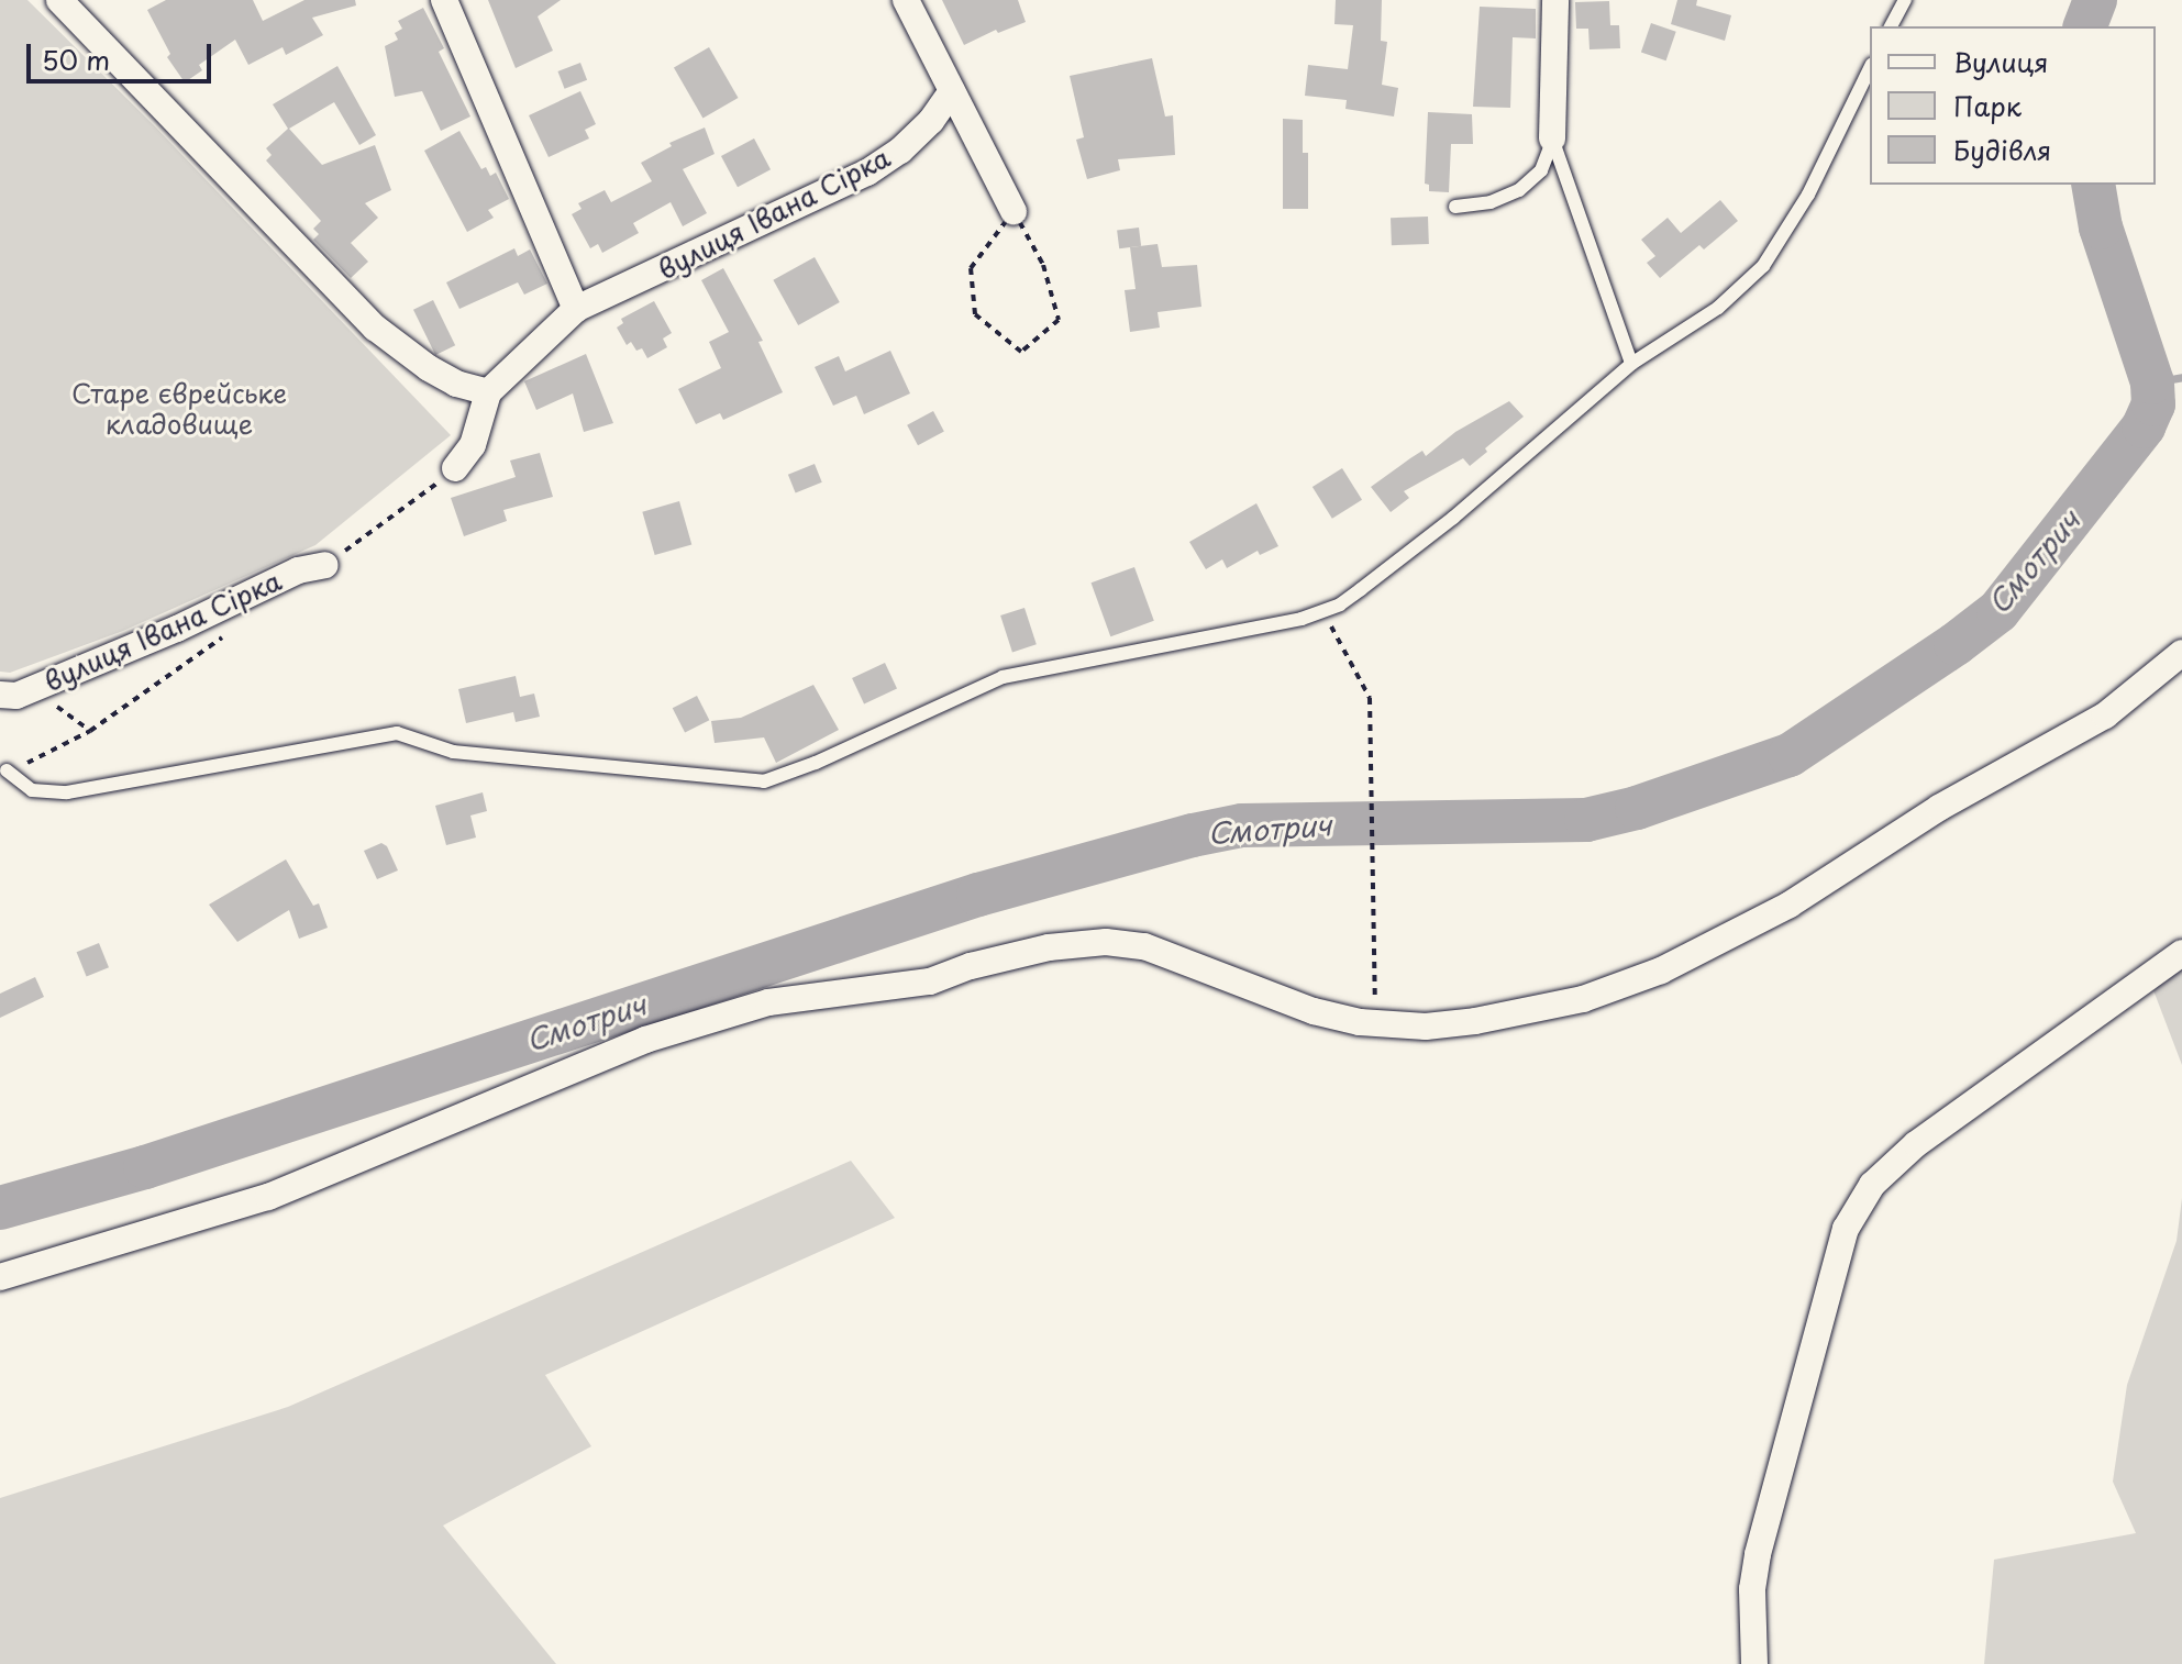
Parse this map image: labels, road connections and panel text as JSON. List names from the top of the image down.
{
  "streets": {
    "street": ["вулиця Івана Сірка"]
  },
  "water": ["Смотрич"],
  "parks": ["Старе єврейське кладовище"],
  "legend": ["Вулиця", "Парк", "Будівля"],
  "scale_bar": "50 m"
}
